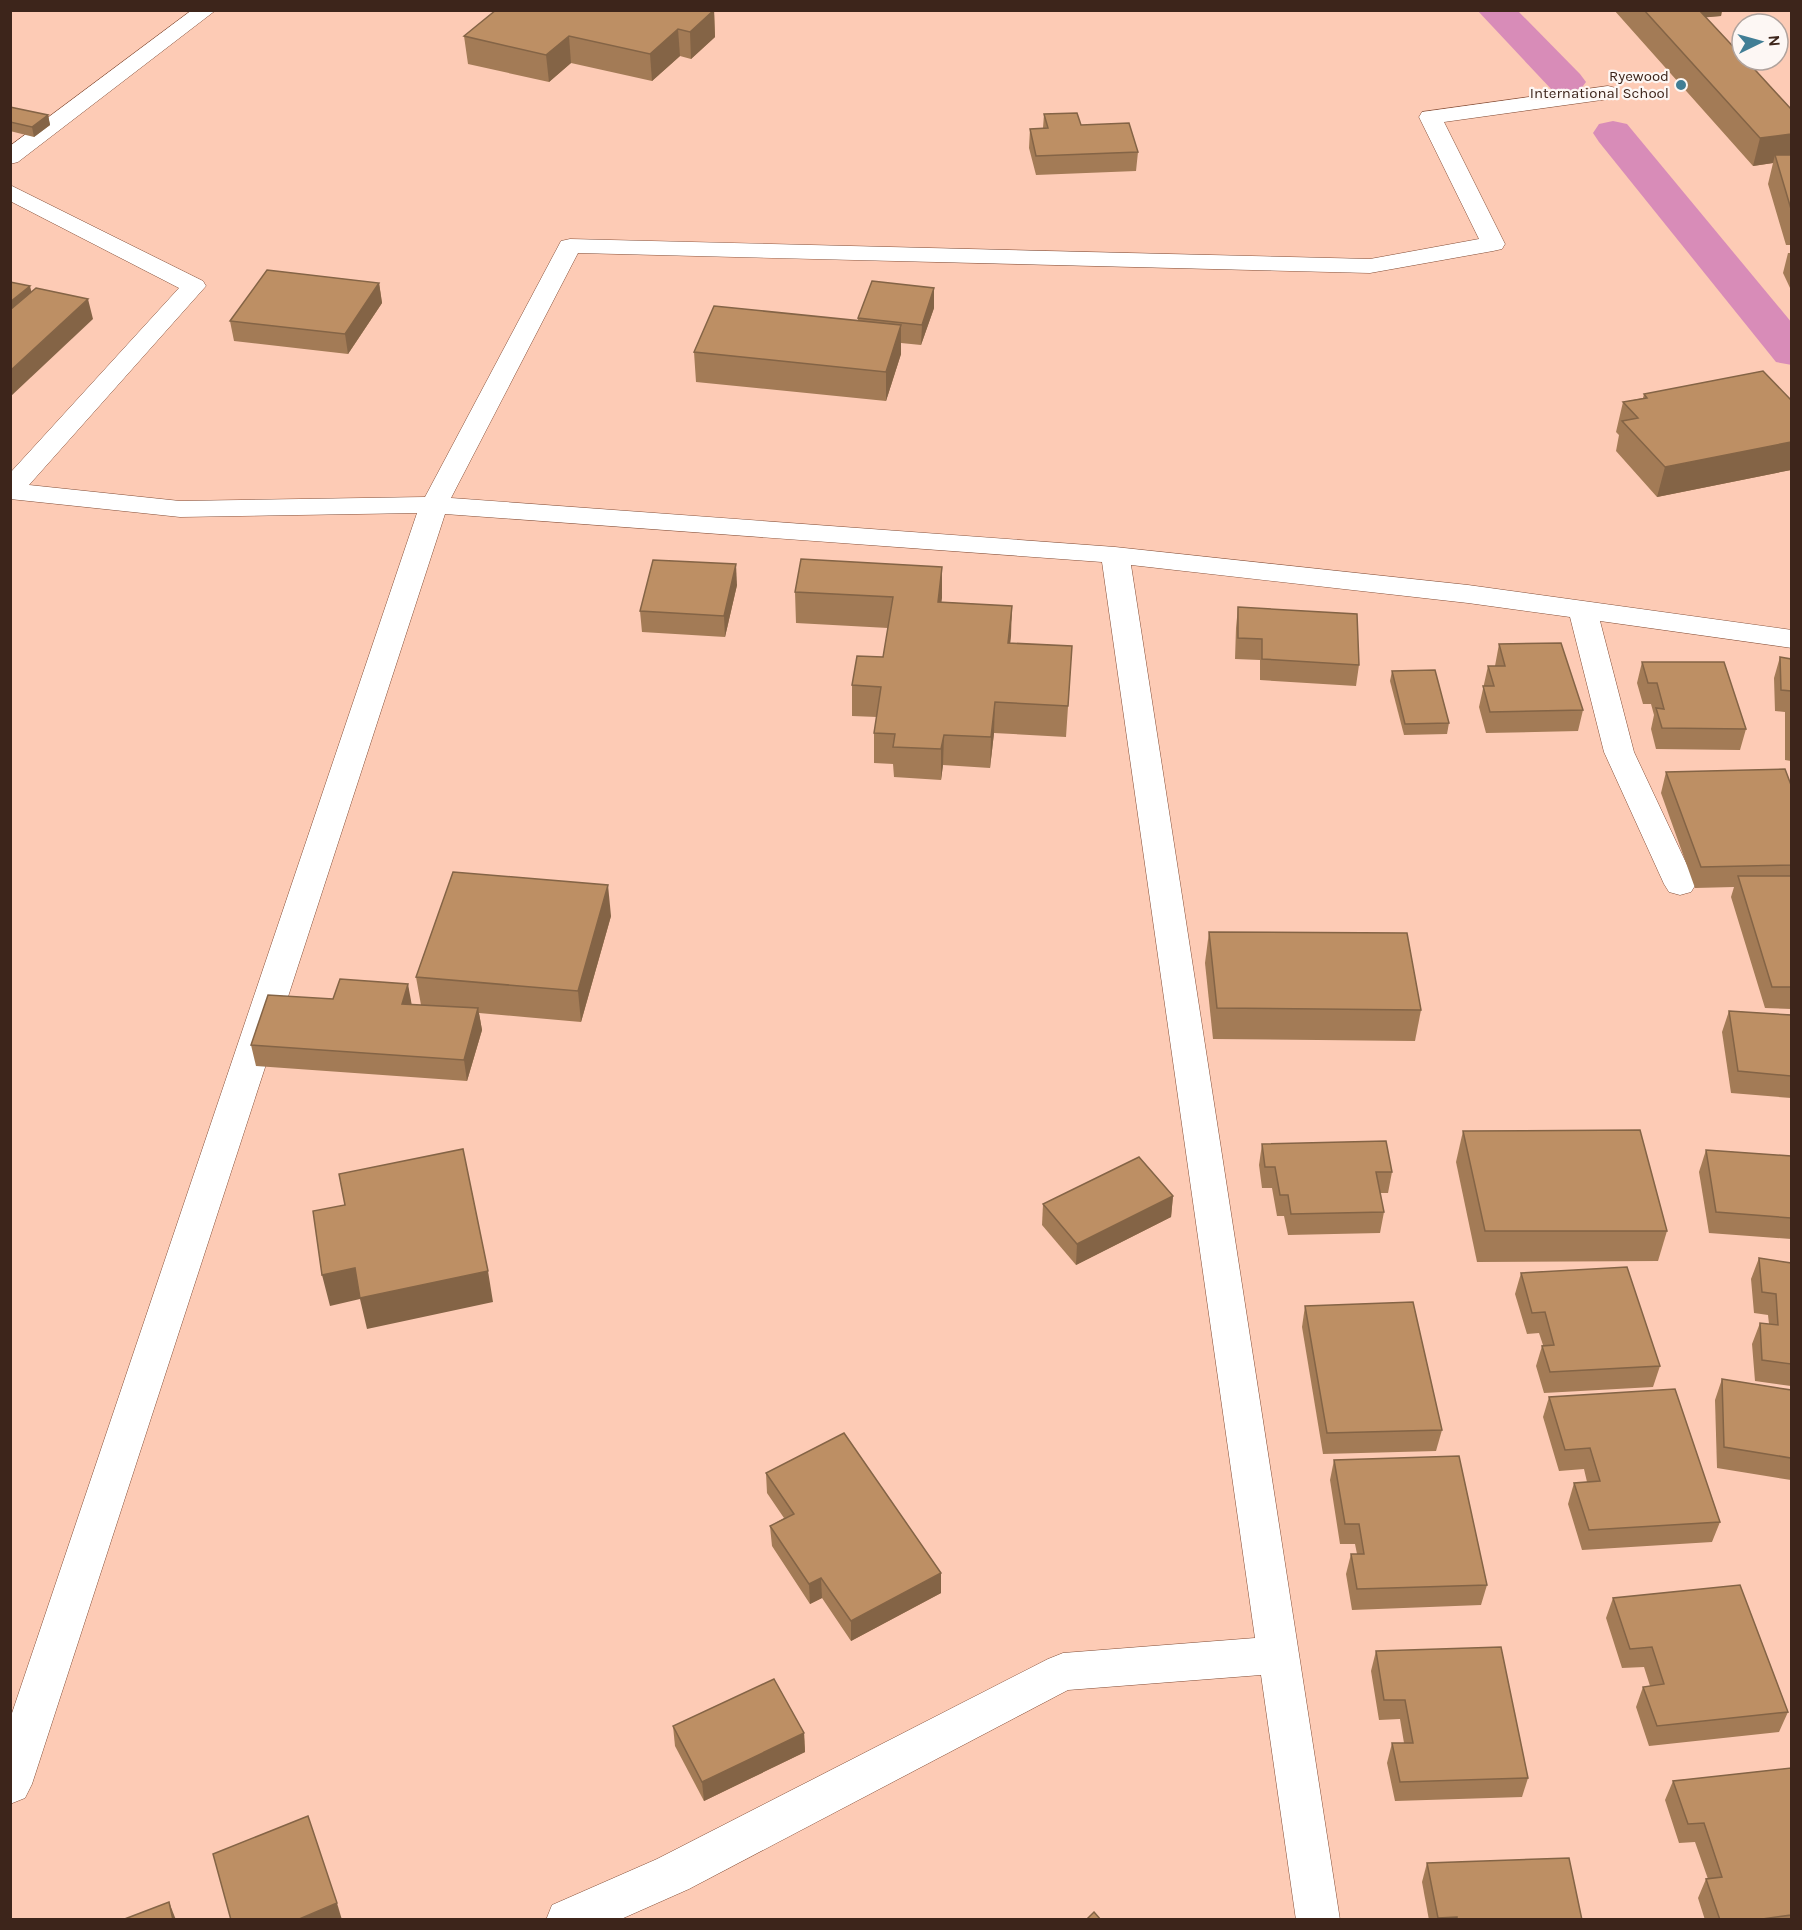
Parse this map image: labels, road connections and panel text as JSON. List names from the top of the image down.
{
  "places": ["Ryewood International School"],
  "north": "right"
}
